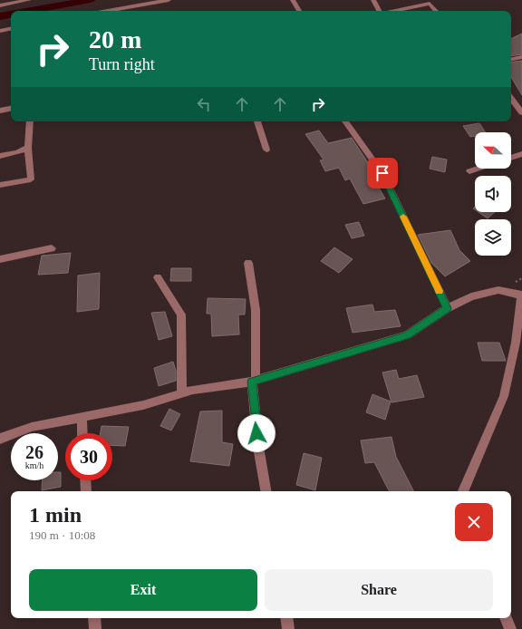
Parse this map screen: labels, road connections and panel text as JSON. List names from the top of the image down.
{
  "north": "left",
  "page": {
    "turn": ["20 m", "Turn right"],
    "speed": "26 km/h",
    "limit": "30",
    "heading": ["1 min", "190 m · 10:08"],
    "buttons": ["Exit", "Share"]
  }
}
